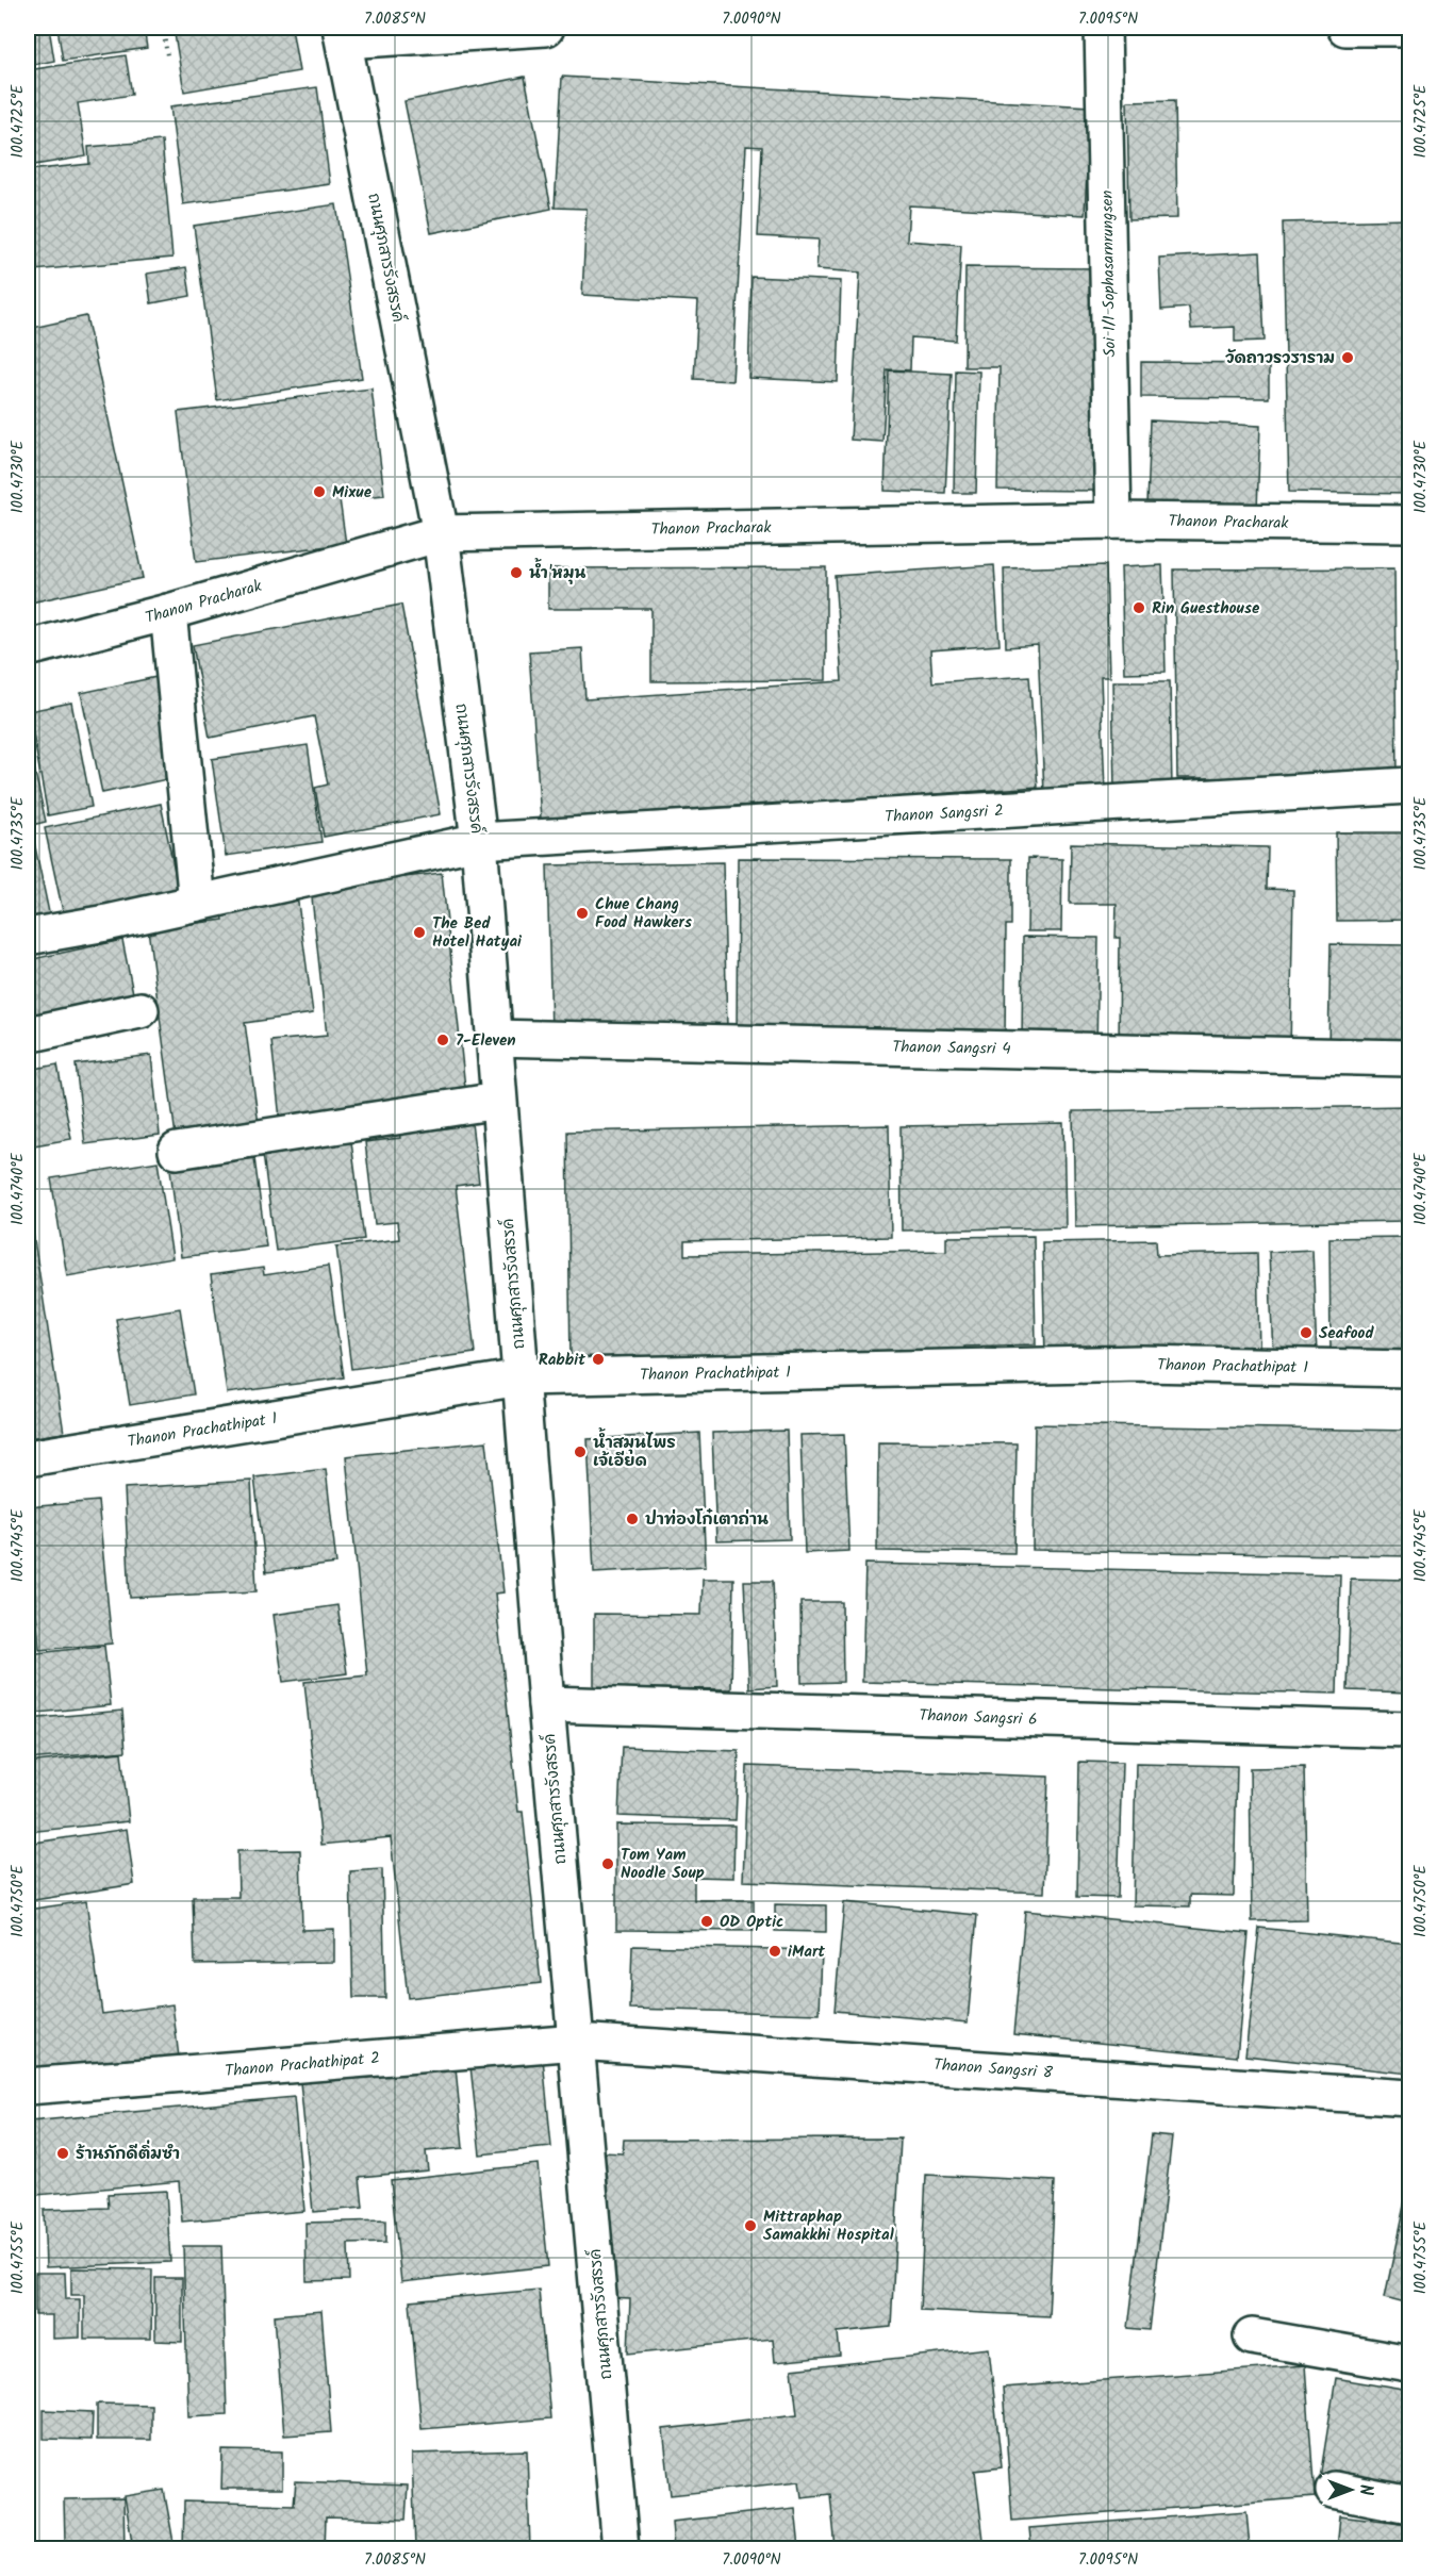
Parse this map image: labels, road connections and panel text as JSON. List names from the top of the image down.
{
  "streets": {
    "street": [
      "ถนนศุภสารรังสรรค์",
      "Soi 1/1 Sophasarnrungsen",
      "Thanon Pracharak",
      "Thanon Sangsri 2",
      "Thanon Sangsri 4",
      "Thanon Prachathipat 1",
      "Thanon Sangsri 6",
      "Thanon Prachathipat 2",
      "Thanon Sangsri 8"
    ]
  },
  "crossings": [
    ["ถนนศุภสารรังสรรค์", "Thanon Pracharak"],
    ["ถนนศุภสารรังสรรค์", "Thanon Sangsri 2"],
    ["ถนนศุภสารรังสรรค์", "Thanon Sangsri 4"],
    ["ถนนศุภสารรังสรรค์", "Thanon Prachathipat 1"],
    ["ถนนศุภสารรังสรรค์", "Thanon Sangsri 6"],
    ["ถนนศุภสารรังสรรค์", "Thanon Prachathipat 2"],
    ["ถนนศุภสารรังสรรค์", "Thanon Sangsri 8"],
    ["Soi 1/1 Sophasarnrungsen", "Thanon Pracharak"],
    ["Thanon Prachathipat 2", "Thanon Sangsri 8"]
  ],
  "places": [
    "วัดถาวรวราราม",
    "Mixue",
    "น้ำ'หมุน",
    "Rin Guesthouse",
    "Chue Chang Food Hawkers",
    "The Bed Hotel Hatyai",
    "7-Eleven",
    "Seafood",
    "Rabbit",
    "น้ำสมุนไพร เจ้เอียด",
    "ปาท่องโก๋เตาถ่าน",
    "Tom Yam Noodle Soup",
    "OD Optic",
    "iMart",
    "ร้านภักดีติ่มซำ",
    "Mittraphap Samakkhi Hospital"
  ],
  "north": "right",
  "coordinates": [
    "7.0085°N",
    "7.0090°N",
    "7.0095°N",
    "100.4725°E",
    "100.4730°E",
    "100.4735°E",
    "100.4740°E",
    "100.4745°E",
    "100.4750°E",
    "100.4755°E"
  ]
}
